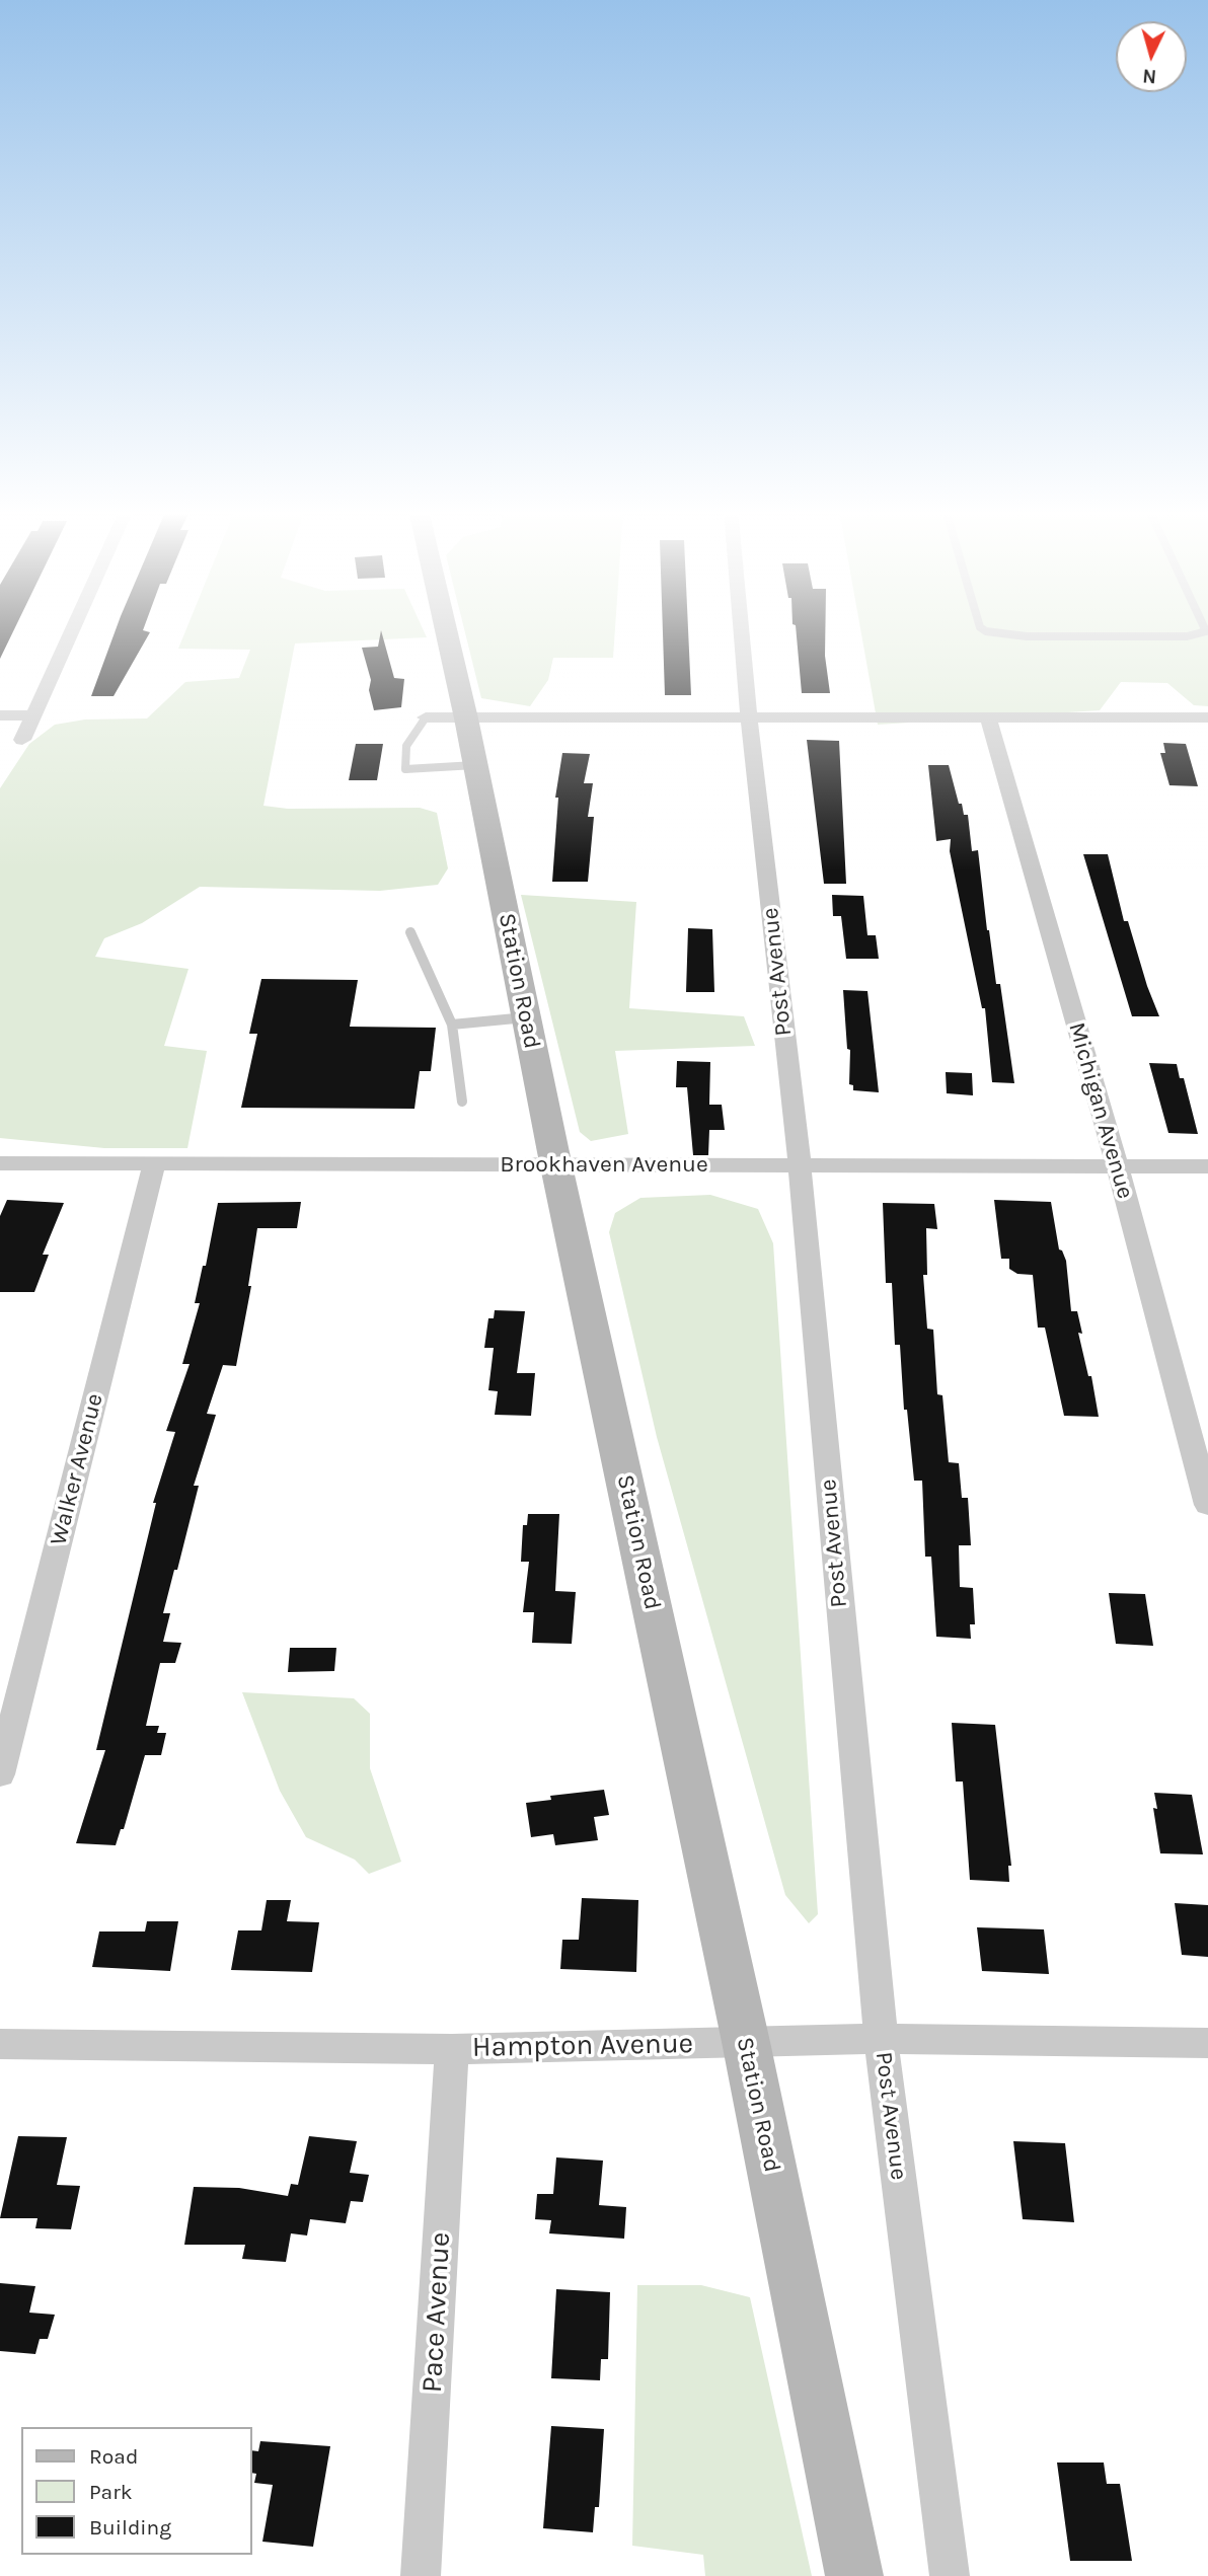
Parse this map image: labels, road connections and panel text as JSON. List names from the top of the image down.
{
  "streets": {
    "main road": ["Station Road"],
    "street": [
      "Post Avenue",
      "Michigan Avenue",
      "Brookhaven Avenue",
      "Walker Avenue",
      "Hampton Avenue",
      "Pace Avenue"
    ]
  },
  "crossings": [
    ["Post Avenue", "Brookhaven Avenue"],
    ["Post Avenue", "Hampton Avenue"],
    ["Station Road", "Brookhaven Avenue"],
    ["Station Road", "Hampton Avenue"],
    ["Michigan Avenue", "Brookhaven Avenue"],
    ["Brookhaven Avenue", "Walker Avenue"],
    ["Hampton Avenue", "Pace Avenue"]
  ],
  "legend": ["Road", "Park", "Building"],
  "north": "bottom"
}
